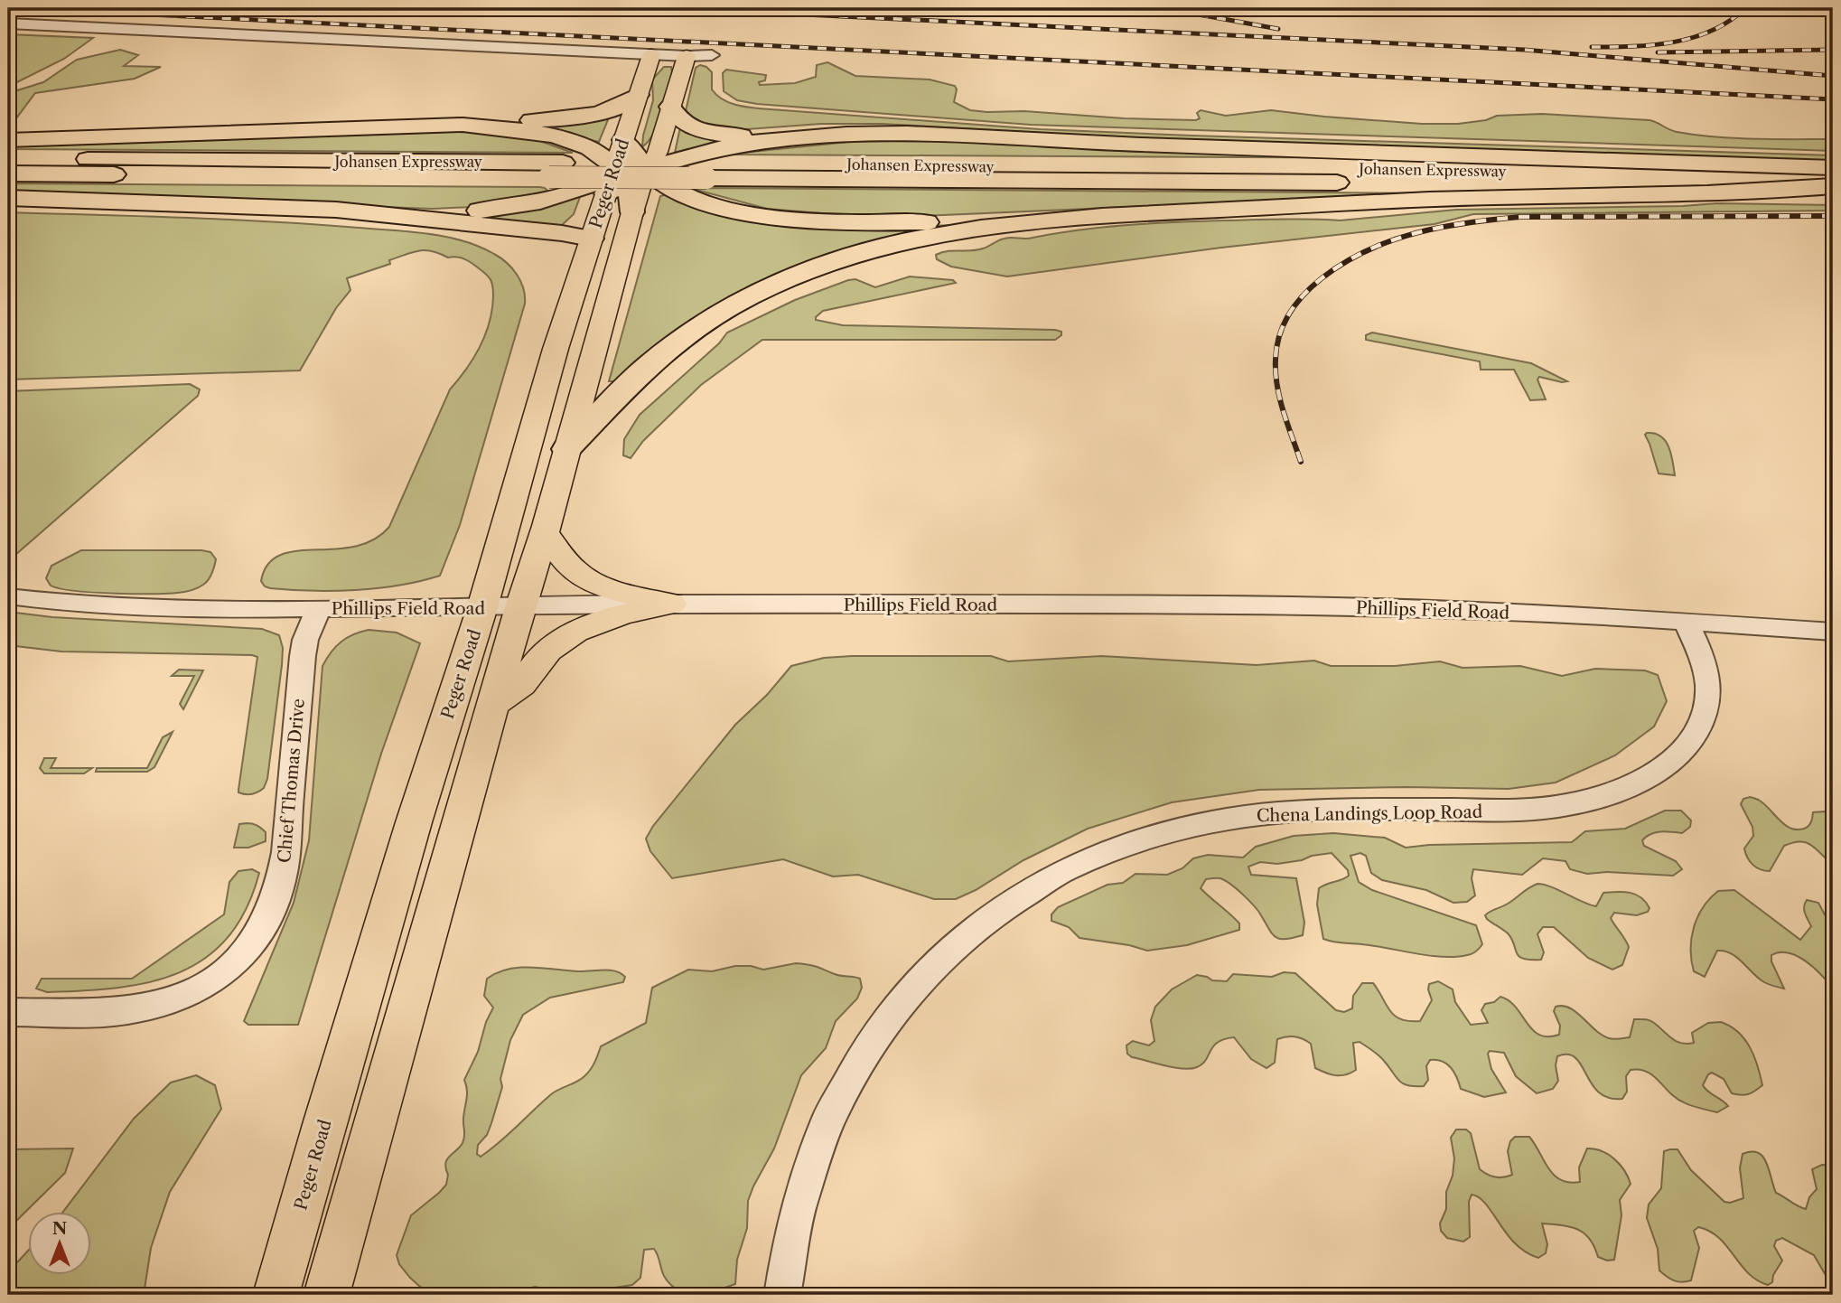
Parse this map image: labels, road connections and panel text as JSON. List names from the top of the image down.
{
  "streets": {
    "highway": ["Johansen Expressway"],
    "main road": ["Peger Road"],
    "street": ["Phillips Field Road", "Chief Thomas Drive", "Chena Landings Loop Road"]
  },
  "crossings": [
    ["Peger Road", "Phillips Field Road"],
    ["Phillips Field Road", "Chief Thomas Drive"],
    ["Phillips Field Road", "Chena Landings Loop Road"]
  ],
  "north": "top"
}
